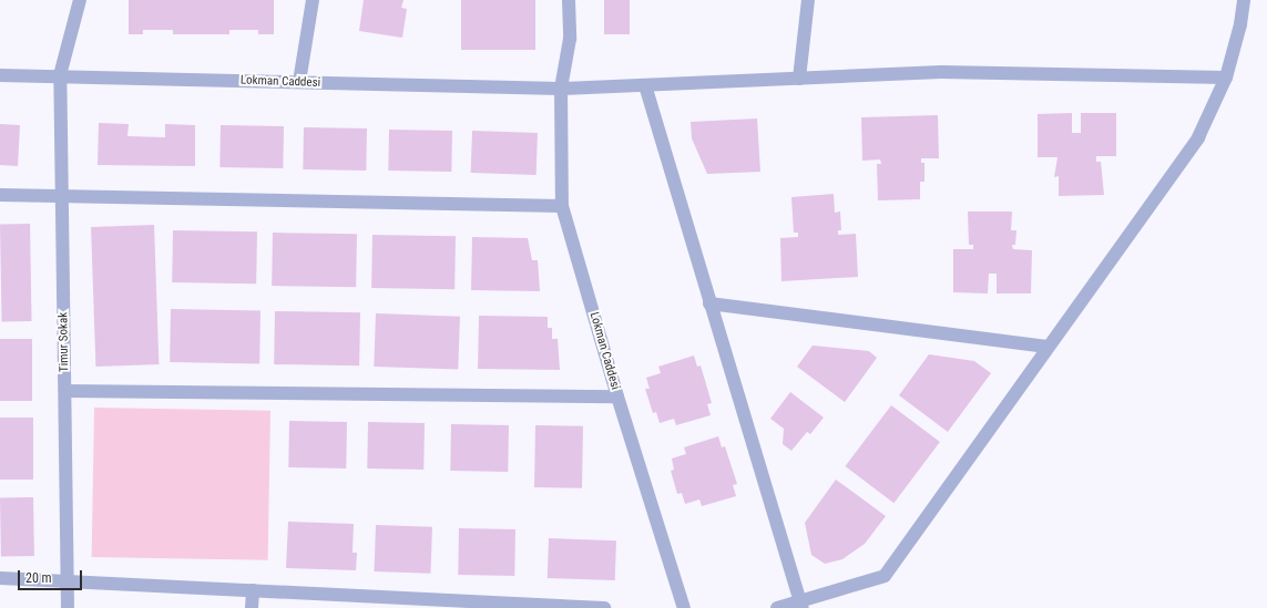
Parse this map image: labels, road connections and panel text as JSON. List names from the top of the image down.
{
  "streets": {
    "street": ["Lokman Caddesi", "Timur Sokak"]
  },
  "crossings": [
    ["Lokman Caddesi", "Timur Sokak"]
  ],
  "scale_bar": "20 m"
}
